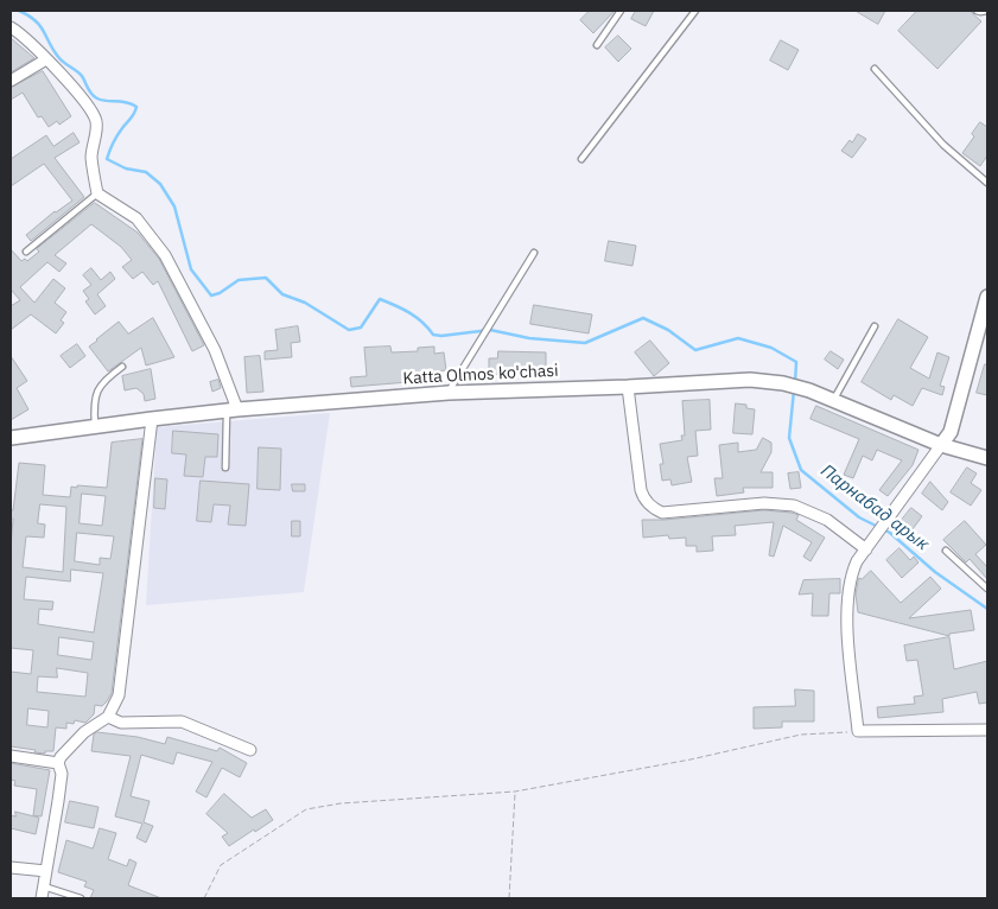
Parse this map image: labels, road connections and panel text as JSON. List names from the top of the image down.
{
  "streets": {
    "street": ["Katta Olmos ko'chasi"]
  },
  "water": ["Парнабад арык"]
}
